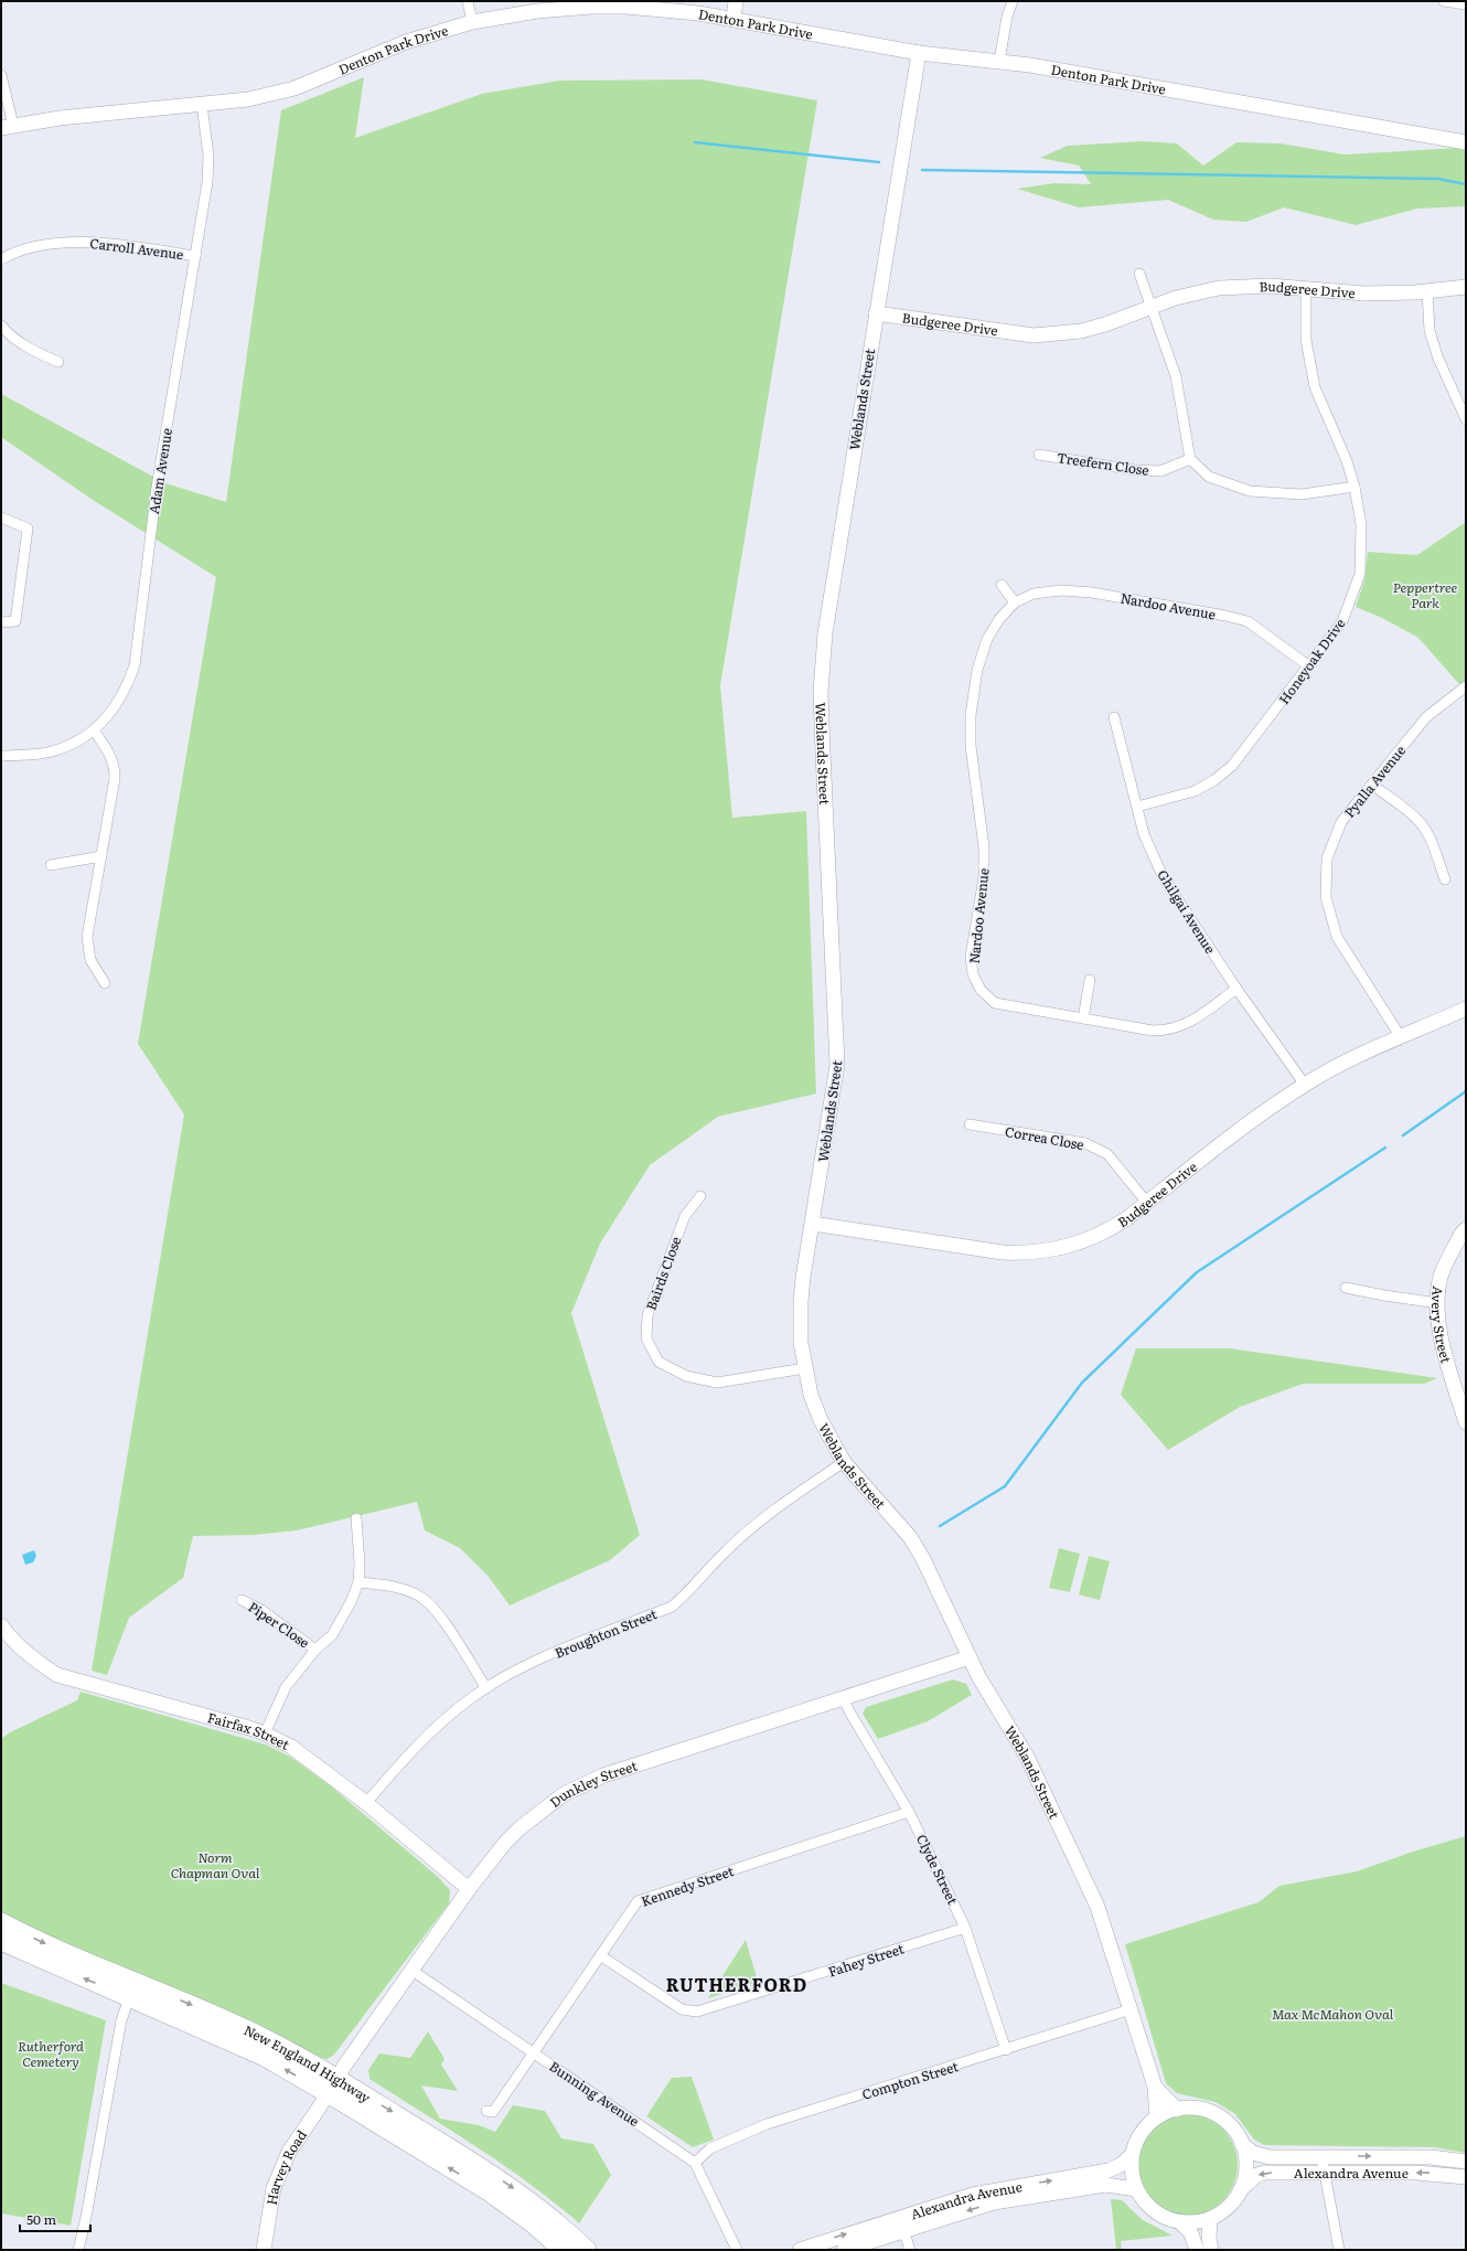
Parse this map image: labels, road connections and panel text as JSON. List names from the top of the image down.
{
  "streets": {
    "highway": ["New England Highway"],
    "street": [
      "Denton Park Drive",
      "Carroll Avenue",
      "Budgeree Drive",
      "Weblands Street",
      "Treefern Close",
      "Adam Avenue",
      "Nardoo Avenue",
      "Honeyoak Drive",
      "Pyalla Avenue",
      "Ghilgai Avenue",
      "Correa Close",
      "Bairds Close",
      "Avery Street",
      "Piper Close",
      "Broughton Street",
      "Fairfax Street",
      "Dunkley Street",
      "Clyde Street",
      "Kennedy Street",
      "Fahey Street",
      "Compton Street",
      "Bunning Avenue",
      "Harvey Road",
      "Alexandra Avenue"
    ]
  },
  "crossings": [
    ["Denton Park Drive", "Weblands Street"],
    ["Denton Park Drive", "Adam Avenue"],
    ["Carroll Avenue", "Adam Avenue"],
    ["Budgeree Drive", "Weblands Street"],
    ["Budgeree Drive", "Honeyoak Drive"],
    ["Budgeree Drive", "Pyalla Avenue"],
    ["Budgeree Drive", "Ghilgai Avenue"],
    ["Budgeree Drive", "Correa Close"],
    ["Weblands Street", "Bairds Close"],
    ["Weblands Street", "Broughton Street"],
    ["Weblands Street", "Dunkley Street"],
    ["Weblands Street", "Compton Street"],
    ["Weblands Street", "Alexandra Avenue"],
    ["Nardoo Avenue", "Honeyoak Drive"],
    ["Nardoo Avenue", "Ghilgai Avenue"],
    ["Honeyoak Drive", "Ghilgai Avenue"],
    ["Broughton Street", "Fairfax Street"],
    ["Fairfax Street", "Dunkley Street"],
    ["Dunkley Street", "Clyde Street"],
    ["Dunkley Street", "New England Highway"],
    ["Dunkley Street", "Bunning Avenue"],
    ["Dunkley Street", "Harvey Road"],
    ["Clyde Street", "Kennedy Street"],
    ["Clyde Street", "Fahey Street"],
    ["Clyde Street", "Compton Street"],
    ["Kennedy Street", "Fahey Street"],
    ["Kennedy Street", "Bunning Avenue"],
    ["New England Highway", "Harvey Road"],
    ["Compton Street", "Bunning Avenue"]
  ],
  "districts": ["RUTHERFORD"],
  "parks": [
    "Peppertree Park",
    "Norm Chapman Oval",
    "Max McMahon Oval",
    "Rutherford Cemetery"
  ],
  "scale_bar": "50 m"
}
